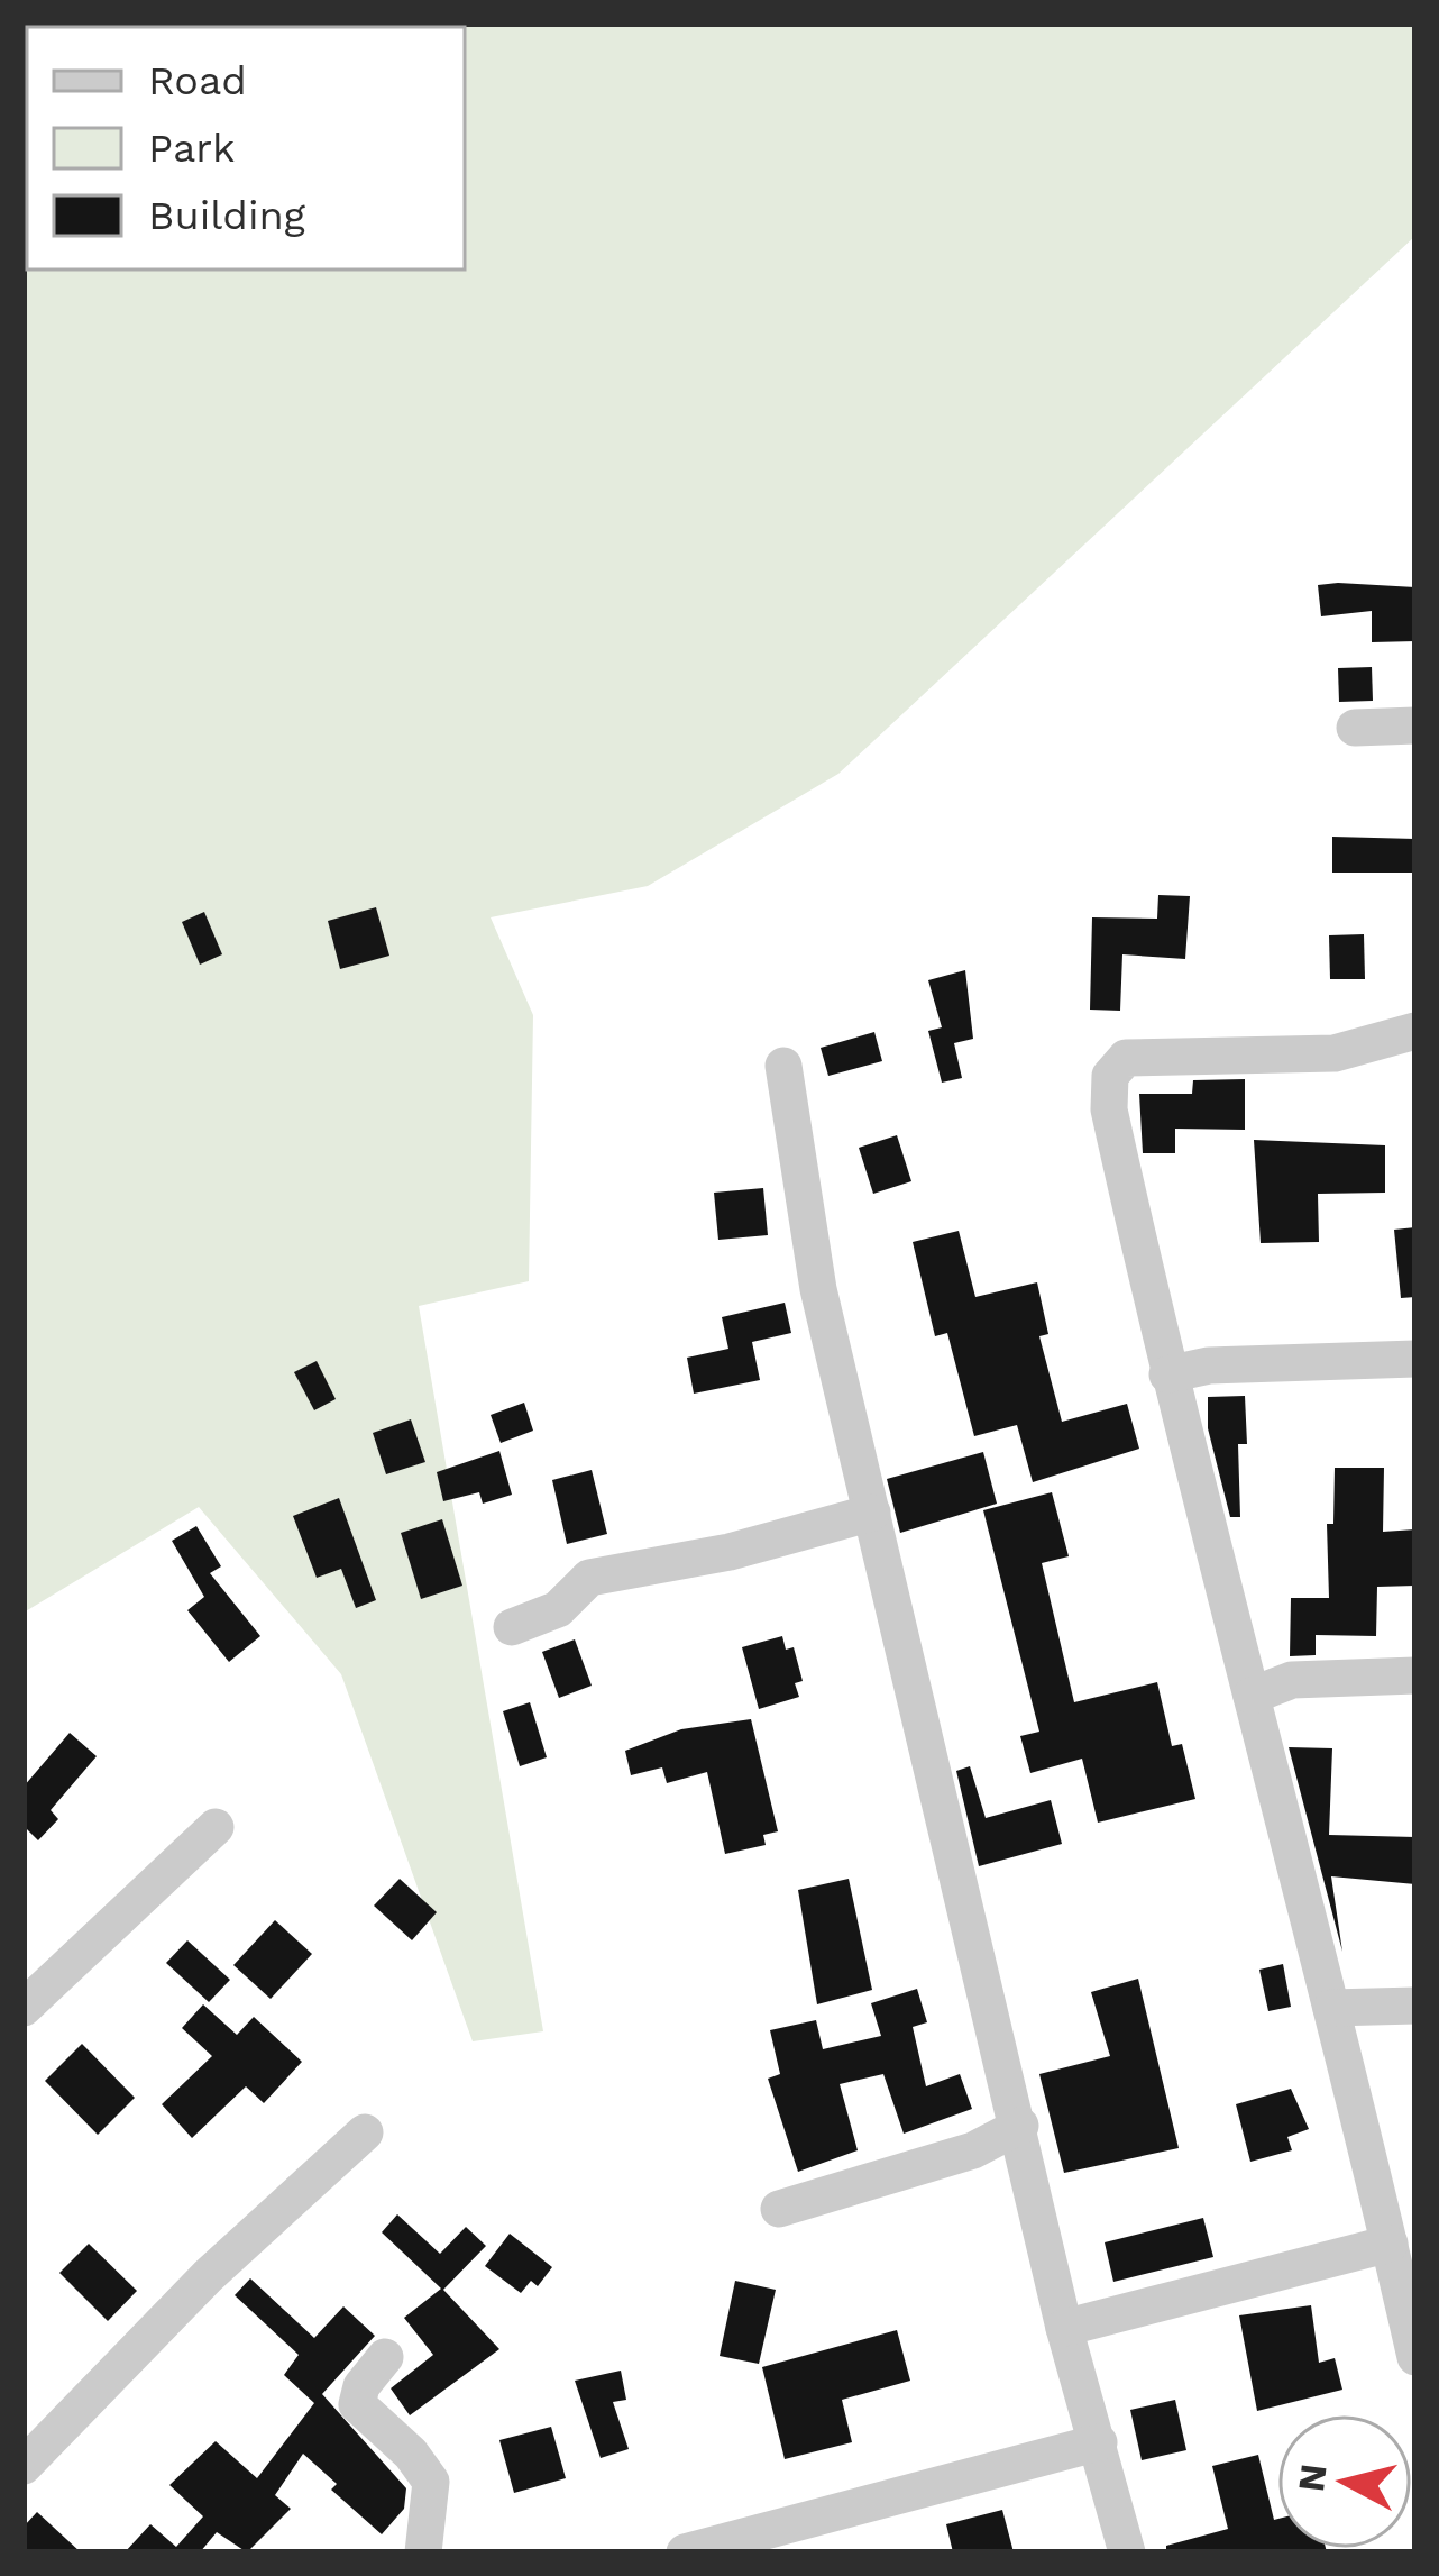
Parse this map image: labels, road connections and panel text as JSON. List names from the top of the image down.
{
  "legend": ["Road", "Park", "Building"],
  "north": "left"
}
